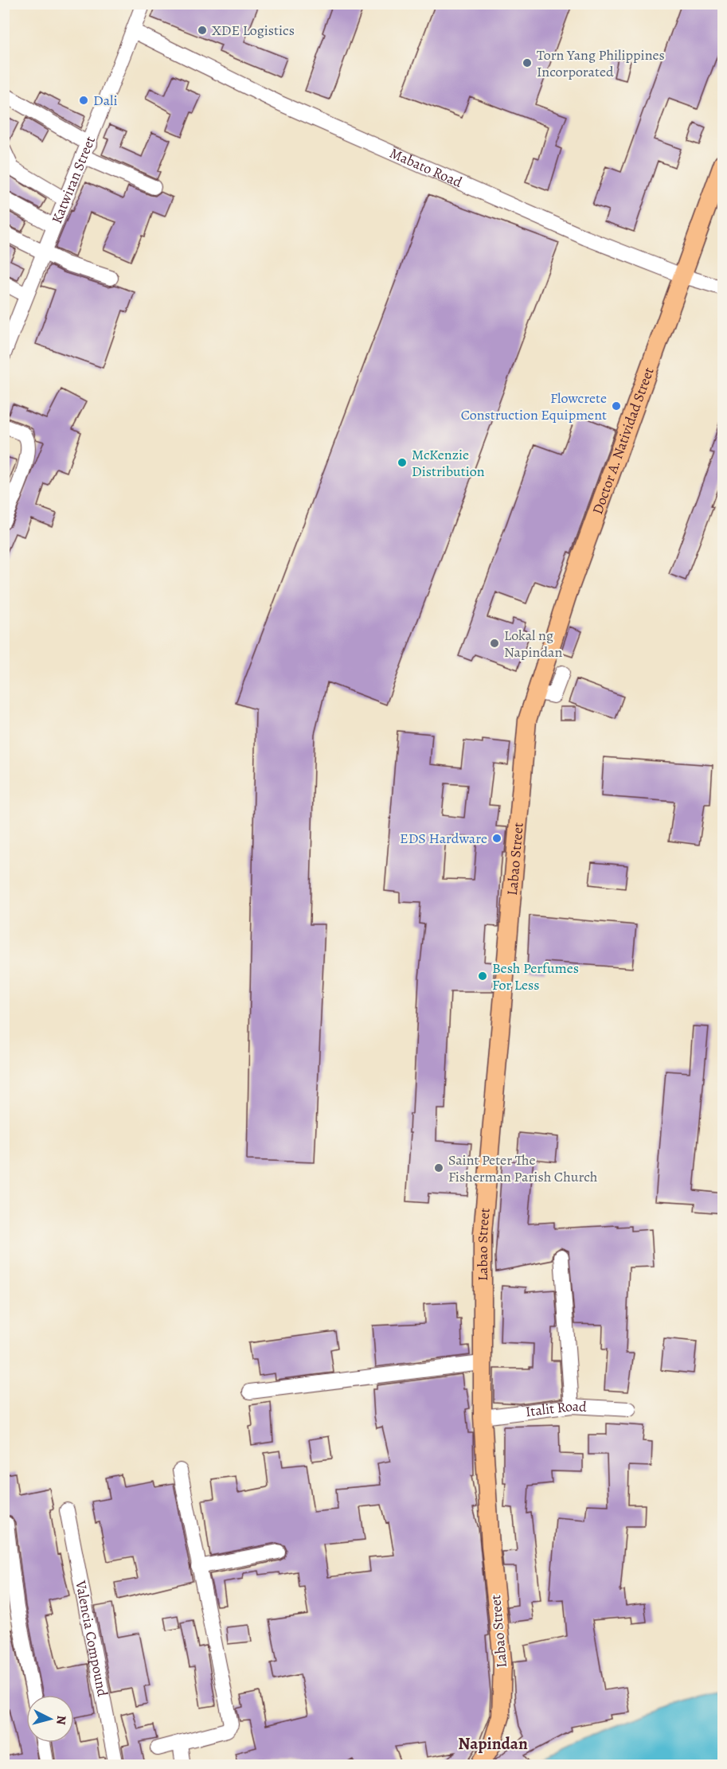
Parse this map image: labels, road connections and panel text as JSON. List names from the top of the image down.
{
  "streets": {
    "main road": ["Doctor A. Natividad Street", "Labao Street"],
    "street": [
      "Mabato Road",
      "Katwiran Street",
      "Italit Road",
      "Valencia Compound"
    ]
  },
  "crossings": [
    ["Mabato Road", "Katwiran Street"],
    ["Mabato Road", "Doctor A. Natividad Street"],
    ["Doctor A. Natividad Street", "Labao Street"],
    ["Labao Street", "Italit Road"]
  ],
  "districts": ["Napindan"],
  "places": [
    "XDE Logistics",
    "Torn Yang Philippines Incorporated",
    "Dali",
    "Flowcrete Construction Equipment",
    "McKenzie Distribution",
    "Lokal ng Napindan",
    "EDS Hardware",
    "Besh Perfumes For Less",
    "Saint Peter The Fisherman Parish Church"
  ],
  "north": "right"
}
